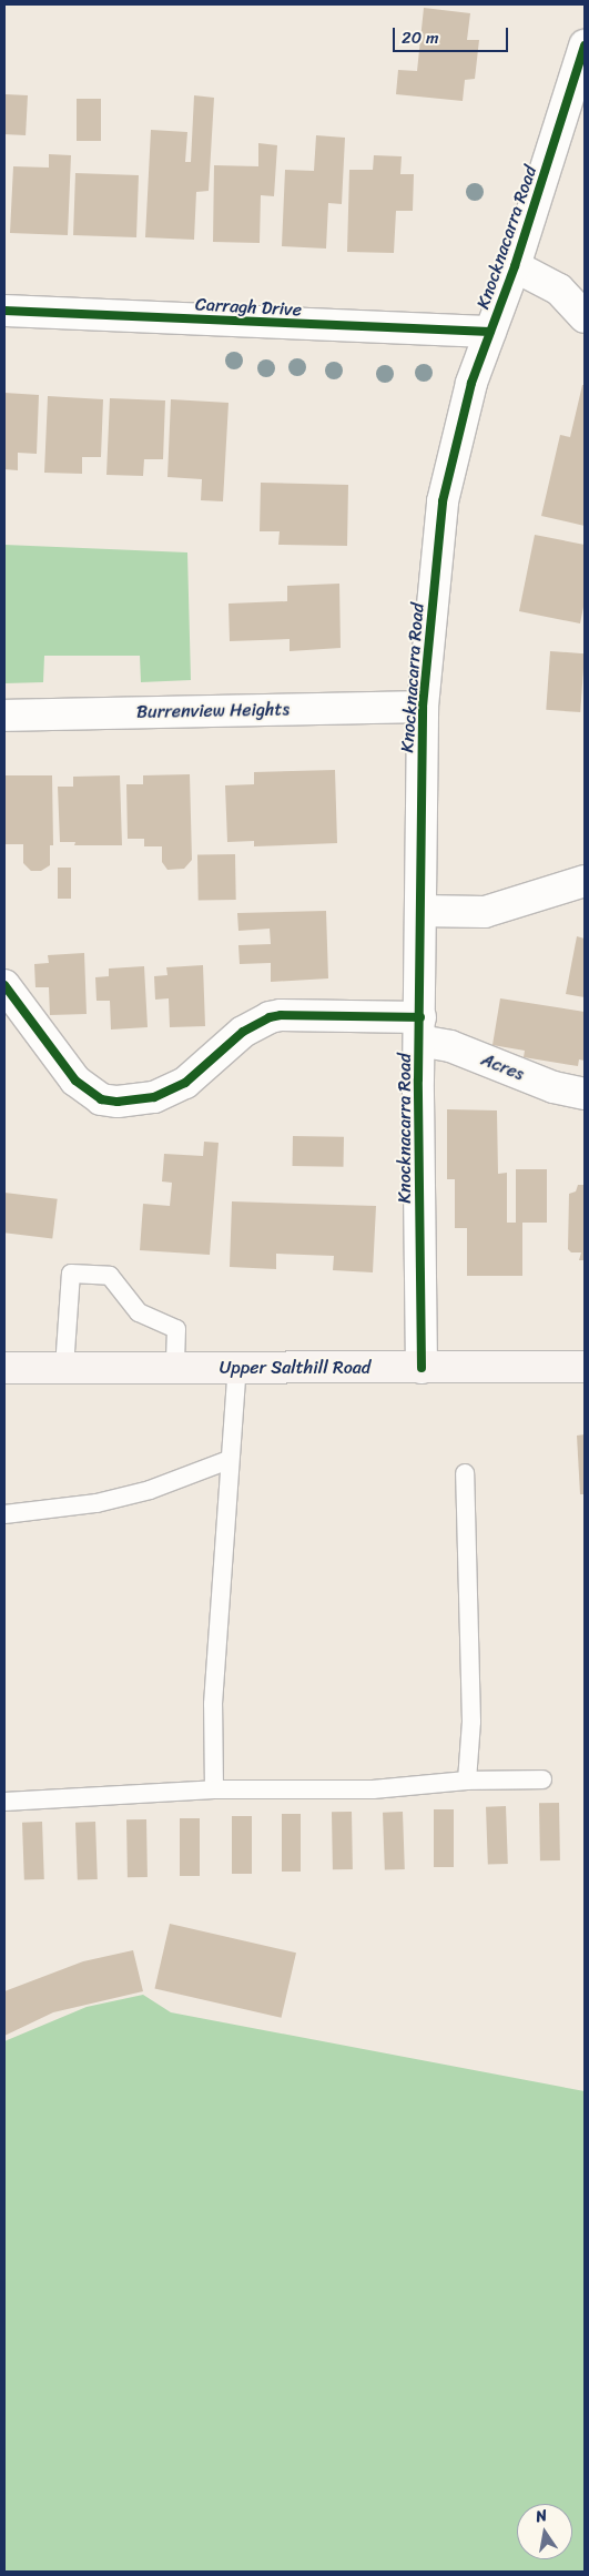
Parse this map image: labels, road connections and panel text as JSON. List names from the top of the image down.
{
  "streets": {
    "main road": ["Upper Salthill Road"],
    "street": [
      "Knocknacarra Road",
      "Carragh Drive",
      "Burrenview Heights",
      "Acres"
    ]
  },
  "crossings": [
    ["Knocknacarra Road", "Carragh Drive"],
    ["Knocknacarra Road", "Burrenview Heights"],
    ["Knocknacarra Road", "Acres"],
    ["Knocknacarra Road", "Upper Salthill Road"]
  ],
  "scale_bar": "20 m",
  "north": "top"
}
